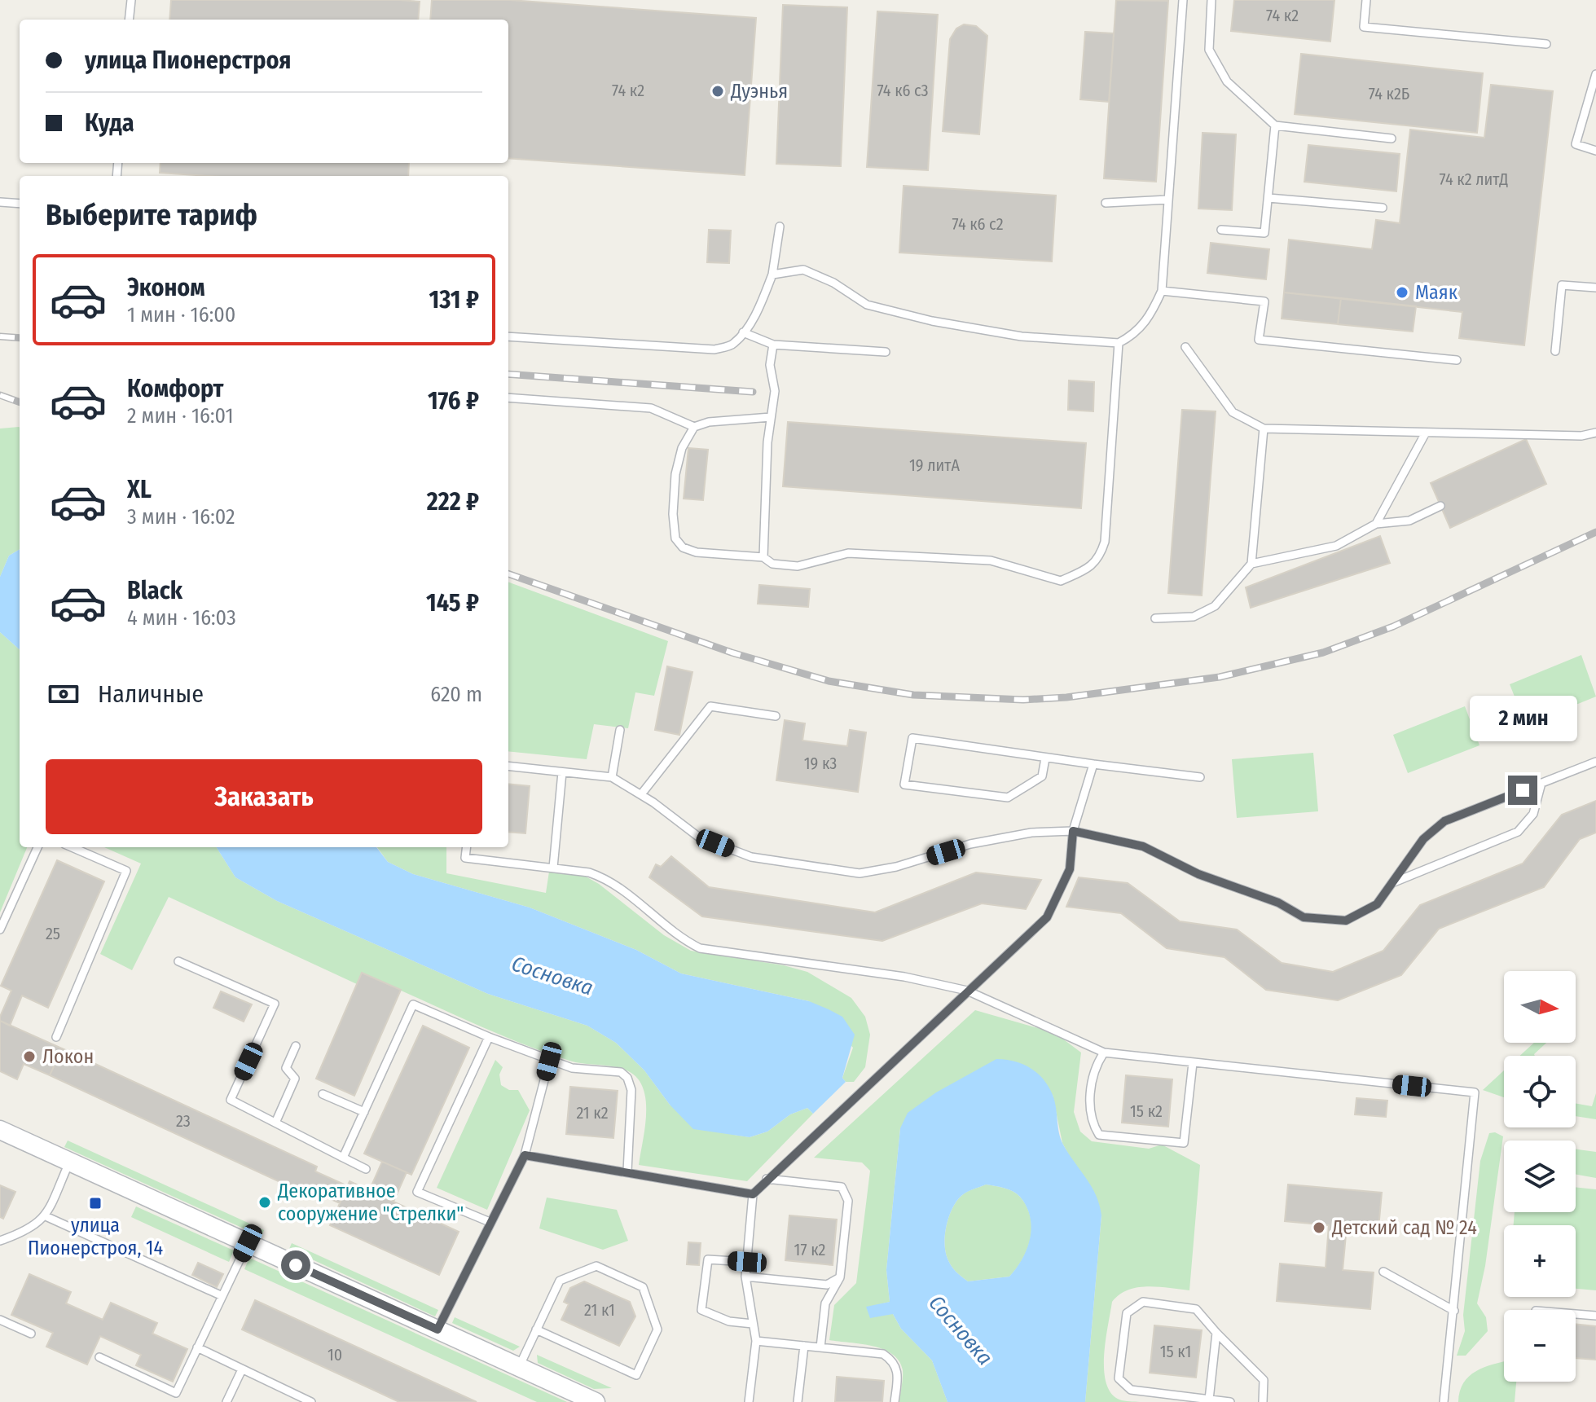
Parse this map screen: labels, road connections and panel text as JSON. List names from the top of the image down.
{
  "water": ["Сосновка"],
  "places": {
    "other": [
      "Дуэнья",
      "Маяк",
      "Локон",
      "Декоративное сооружение \"Стрелки\"",
      "Детский сад № 24"
    ],
    "transit": ["улица Пионерстроя, 14"]
  },
  "house_numbers": [
    "74 к2",
    "74 к2",
    "74 к6 с3",
    "74 к2Б",
    "74 к2 литД",
    "74 к6 с2",
    "19 литА",
    "19 к3",
    "25",
    "15 к2",
    "21 к2",
    "23",
    "17 к2",
    "21 к1",
    "15 к1",
    "10"
  ],
  "north": "right",
  "page": {
    "banner": ["улица Пионерстроя", "Куда"],
    "heading": "Выберите тариф",
    "list": [
      {
        "name": "Эконом",
        "note": "1 мин · 16:00",
        "value": "131 ₽"
      },
      {
        "name": "Комфорт",
        "note": "2 мин · 16:01",
        "value": "176 ₽"
      },
      {
        "name": "XL",
        "note": "3 мин · 16:02",
        "value": "222 ₽"
      },
      {
        "name": "Black",
        "note": "4 мин · 16:03",
        "value": "145 ₽"
      }
    ],
    "pay": ["Наличные", "620 m"],
    "bubble": "2 мин",
    "buttons": "Заказать",
    "map_buttons": ["+", "−"]
  }
}
